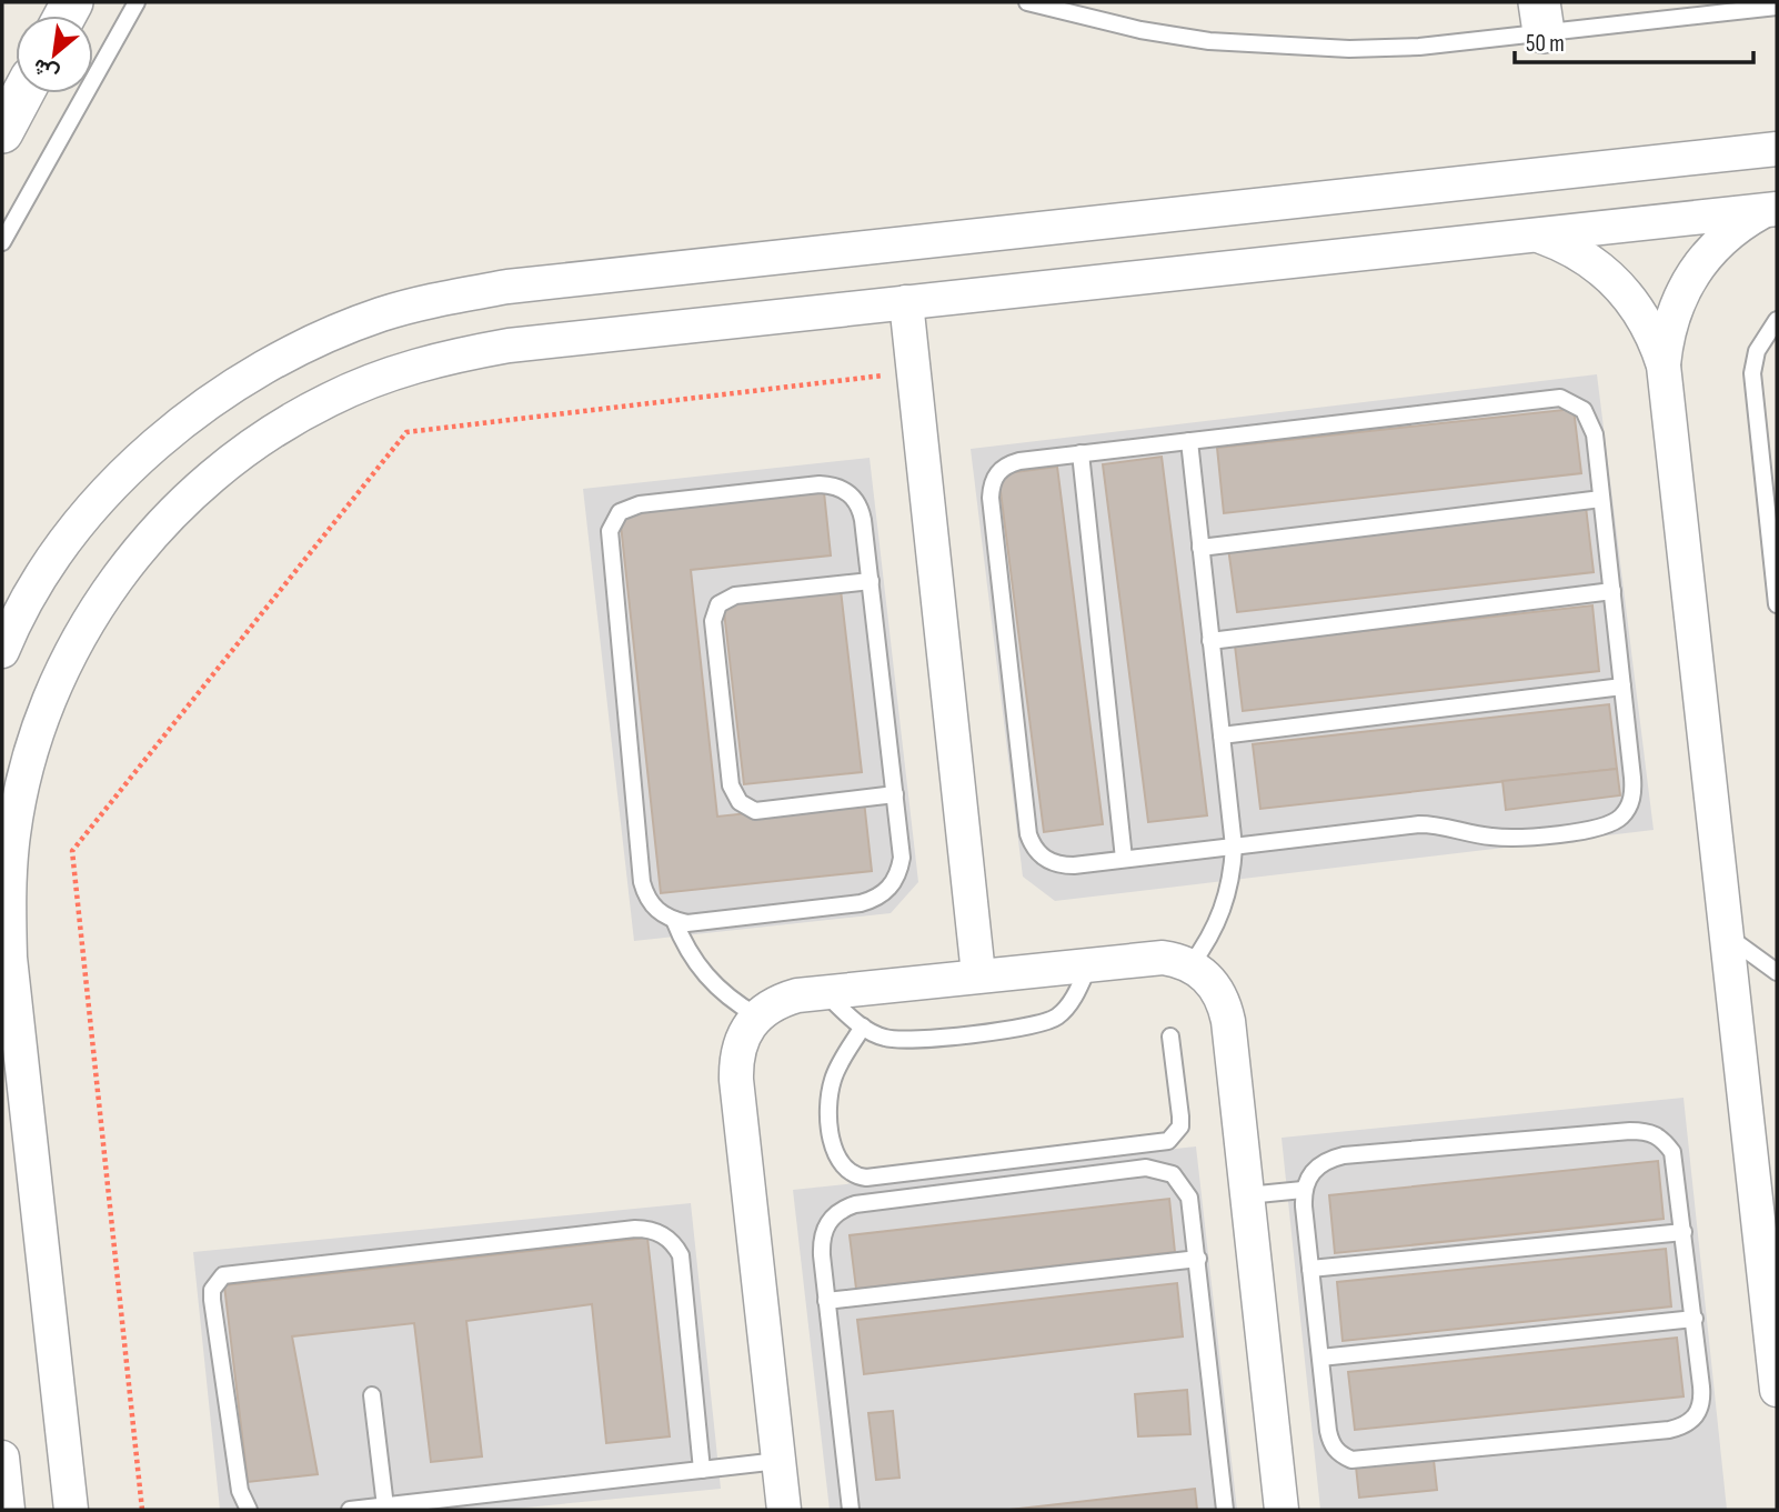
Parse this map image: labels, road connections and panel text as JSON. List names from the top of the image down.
{
  "scale_bar": "50 m",
  "north": "bottom left"
}
